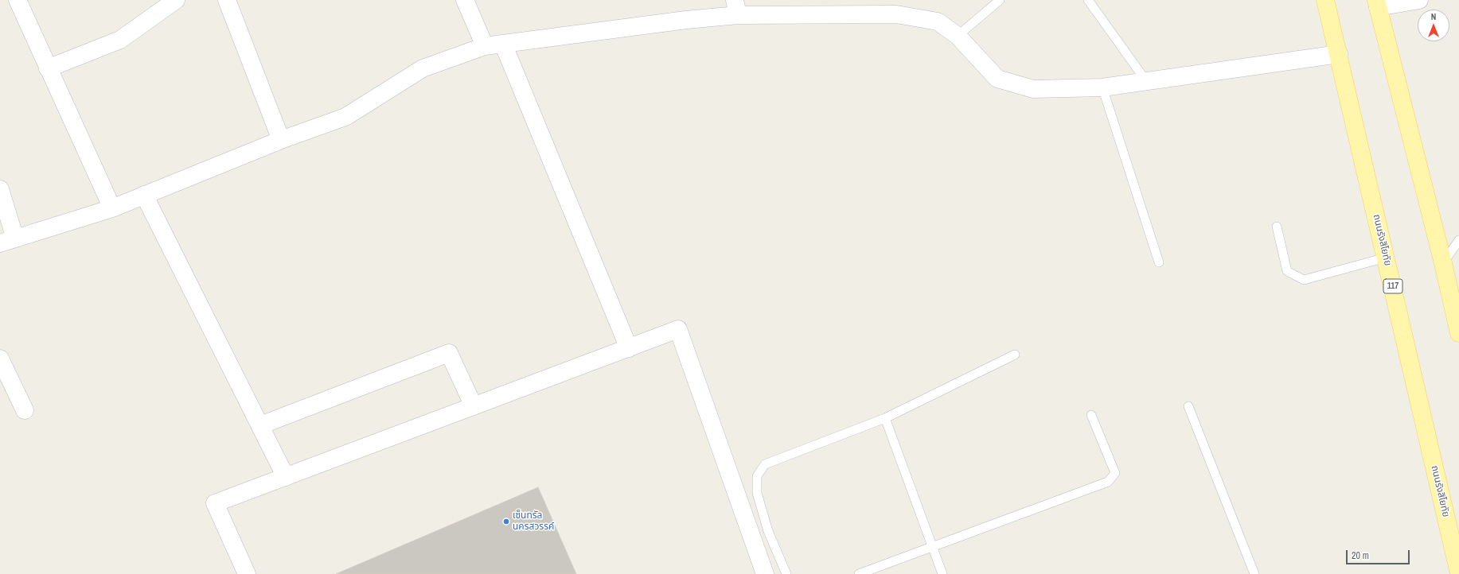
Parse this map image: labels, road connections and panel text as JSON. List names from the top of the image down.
{
  "streets": {
    "main road": ["ถนนรังสิโยทัย", "117"]
  },
  "places": ["เซ็นทรัล นครสวรรค์"],
  "scale_bar": "20 m",
  "north": "top"
}
